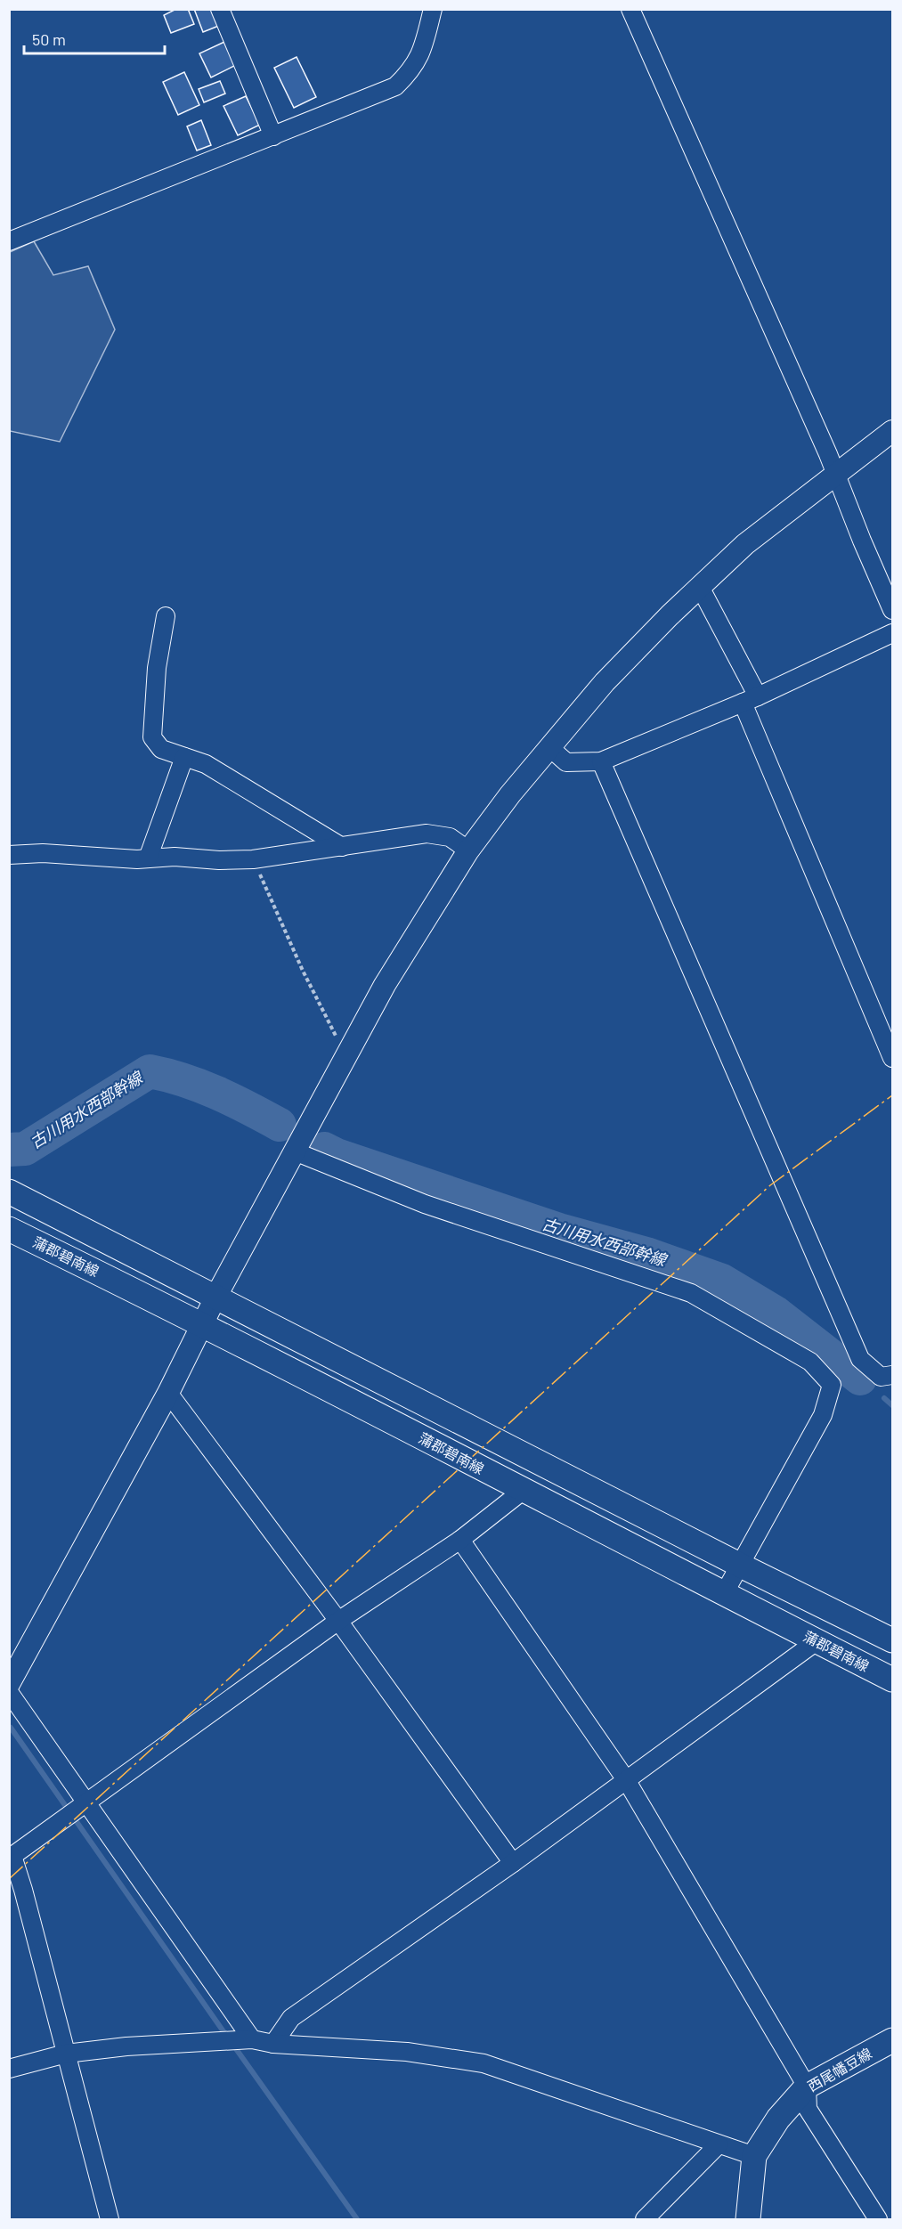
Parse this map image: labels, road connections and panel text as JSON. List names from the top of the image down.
{
  "streets": {
    "main road": ["蒲郡碧南線", "西尾幡豆線"]
  },
  "water": ["古川用水西部幹線"],
  "scale_bar": "50 m"
}
